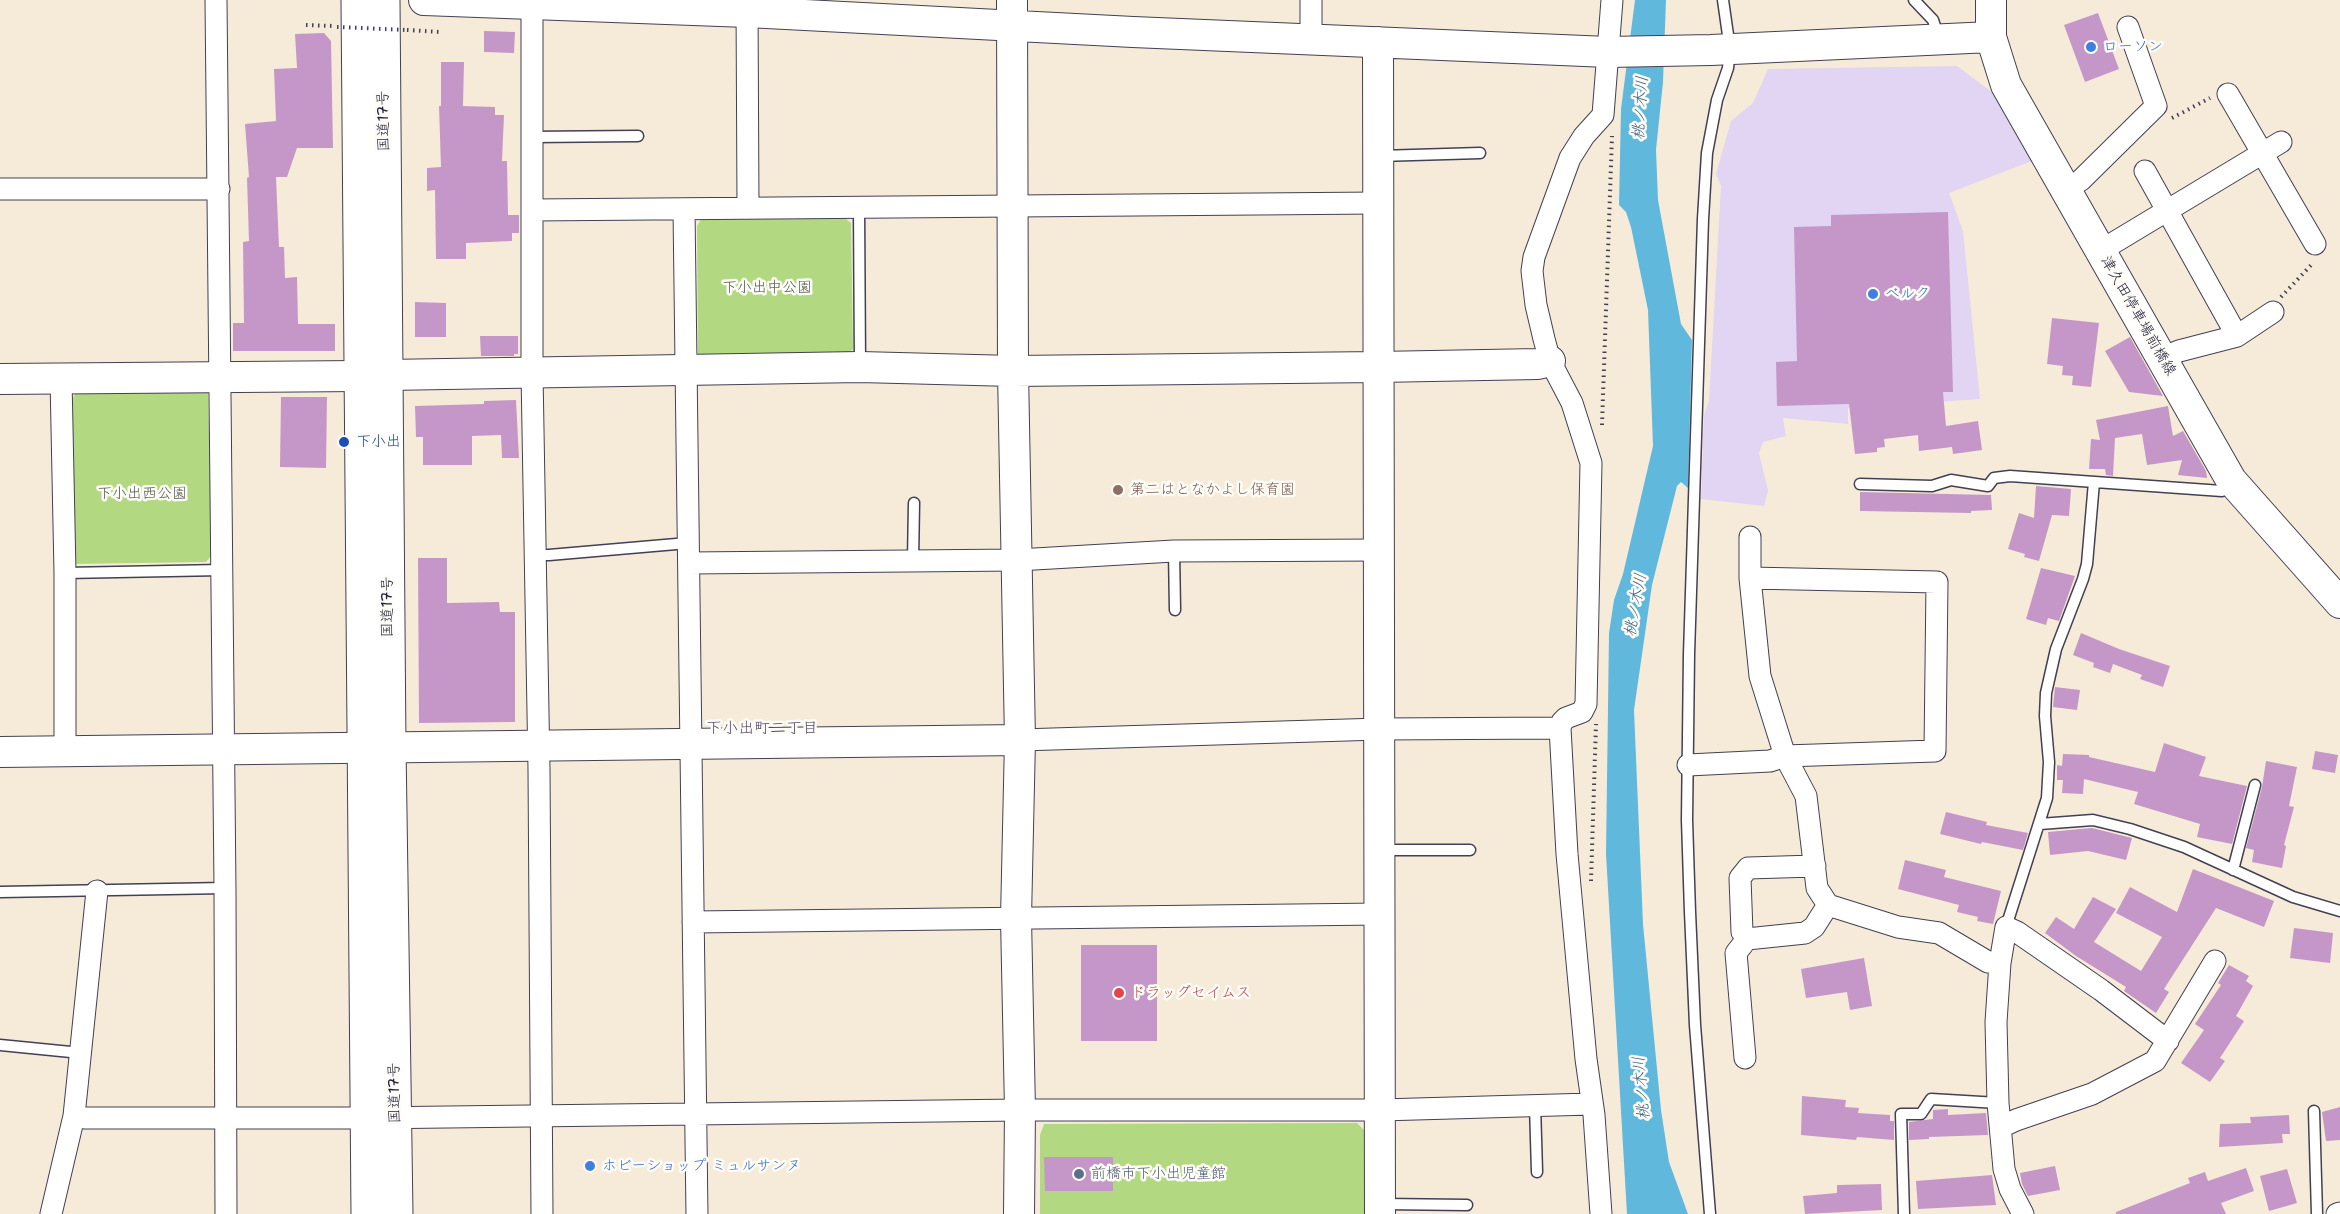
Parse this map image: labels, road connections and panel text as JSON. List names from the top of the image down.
{
  "streets": {
    "highway": ["国道17号"],
    "street": ["津久田停車場前橋線"]
  },
  "districts": ["下小出町二丁目"],
  "water": ["桃ノ木川"],
  "parks": ["下小出中公園", "下小出西公園"],
  "places": [
    "ローソン",
    "ベルク",
    "下小出",
    "第二はとなかよし保育園",
    "ドラッグセイムス",
    "ホビーショップ ミュルサンヌ",
    "前橋市下小出児童館"
  ]
}
